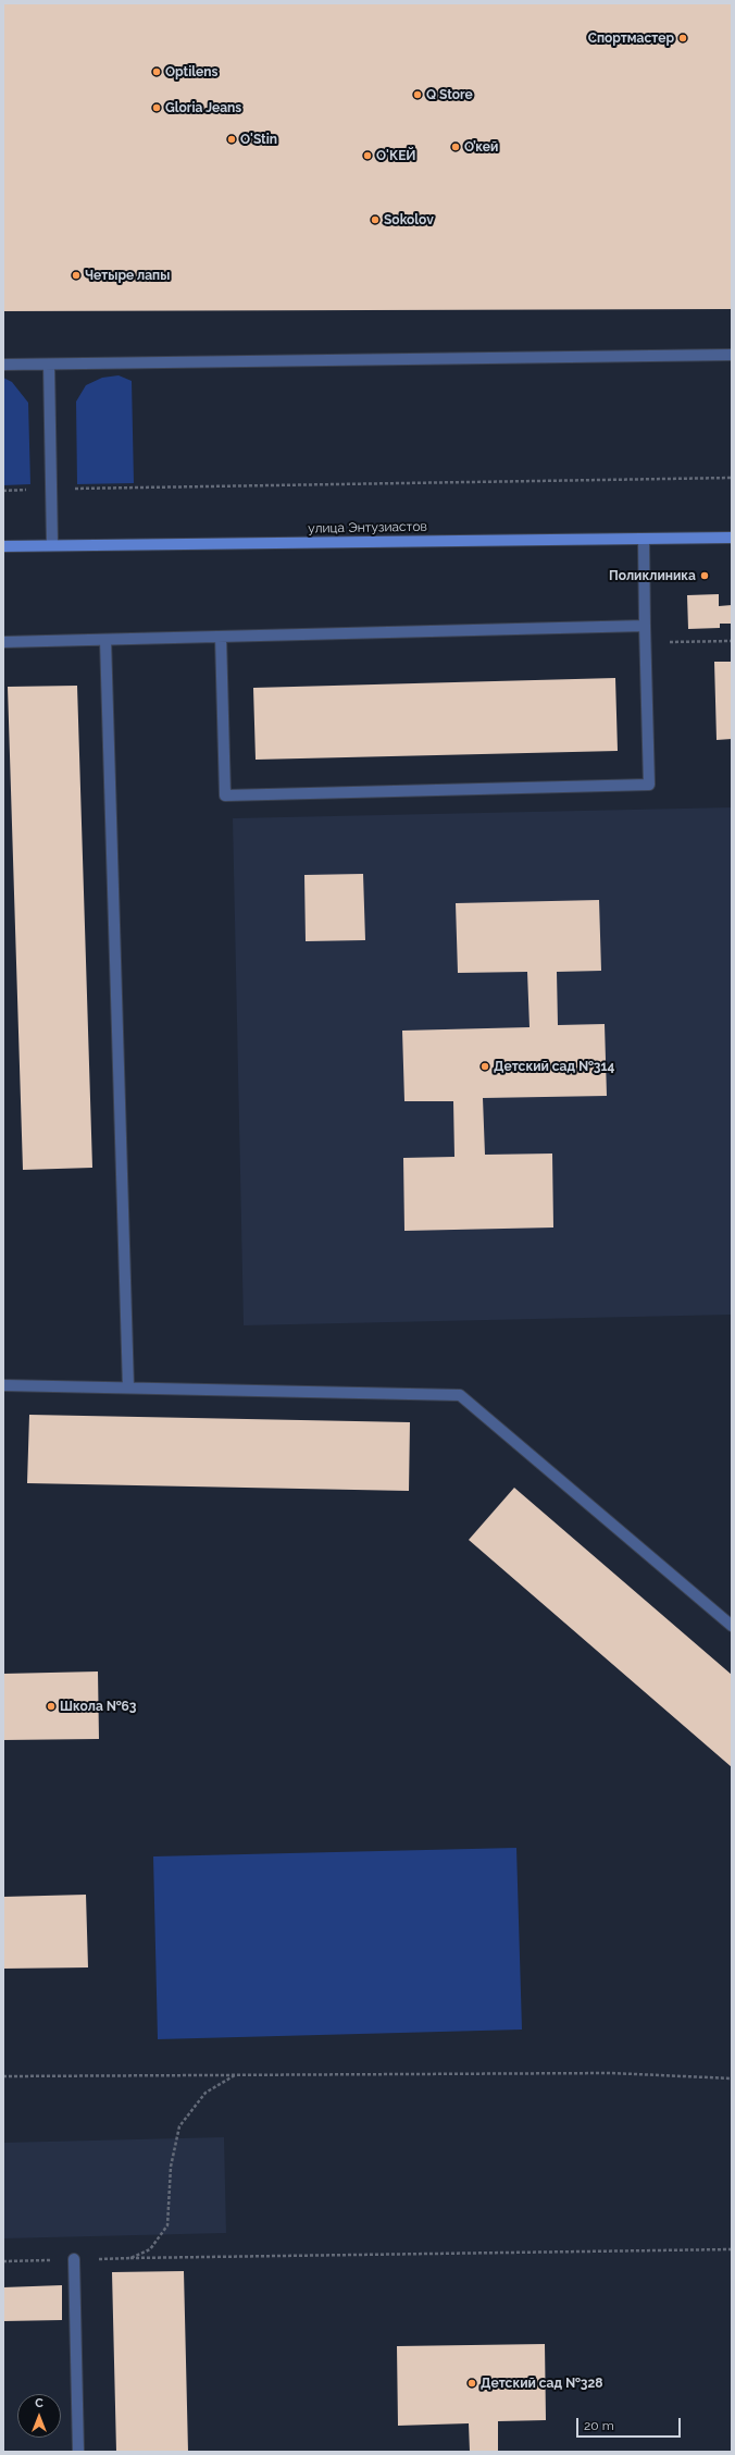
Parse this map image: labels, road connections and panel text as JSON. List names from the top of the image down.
{
  "streets": {
    "main road": ["улица Энтузиастов"]
  },
  "places": [
    "Спортмастер",
    "Optilens",
    "Q Store",
    "Gloria Jeans",
    "O'Stin",
    "О’кей",
    "О'КЕЙ",
    "Sokolov",
    "Четыре лапы",
    "Поликлиника",
    "Детский сад №314",
    "Школа №63",
    "Детский сад №328"
  ],
  "scale_bar": "20 m",
  "north": "top"
}
